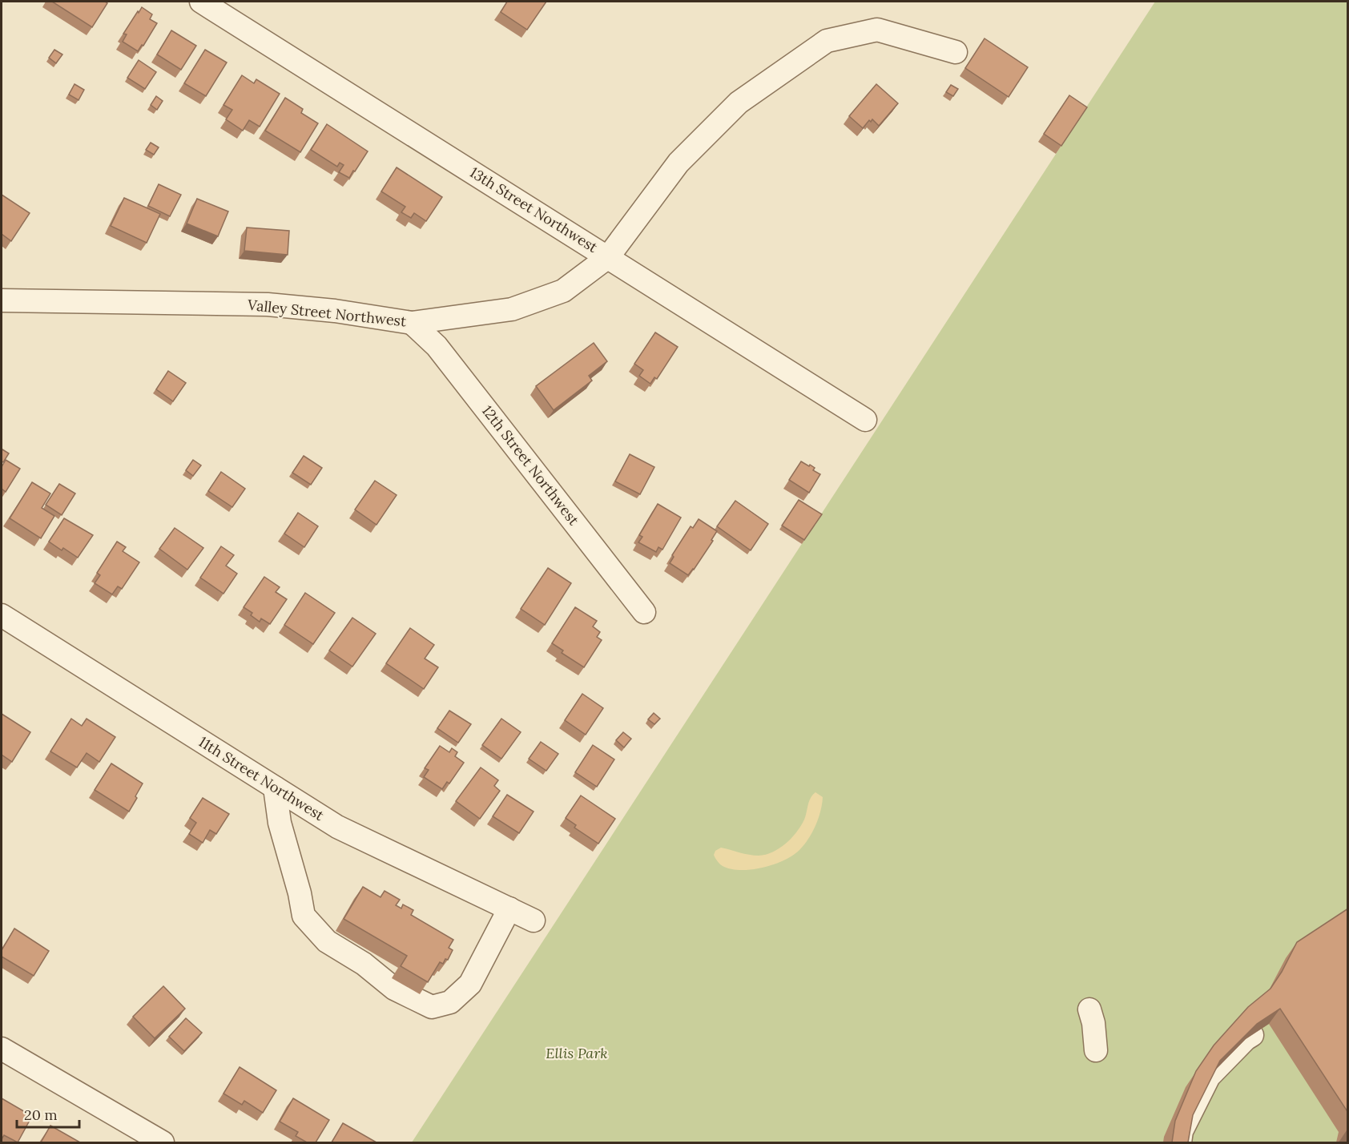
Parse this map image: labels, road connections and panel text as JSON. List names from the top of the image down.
{
  "streets": {
    "street": [
      "13th Street Northwest",
      "Valley Street Northwest",
      "12th Street Northwest",
      "11th Street Northwest"
    ]
  },
  "crossings": [
    ["13th Street Northwest", "Valley Street Northwest"],
    ["Valley Street Northwest", "12th Street Northwest"]
  ],
  "parks": ["Ellis Park"],
  "scale_bar": "20 m"
}
